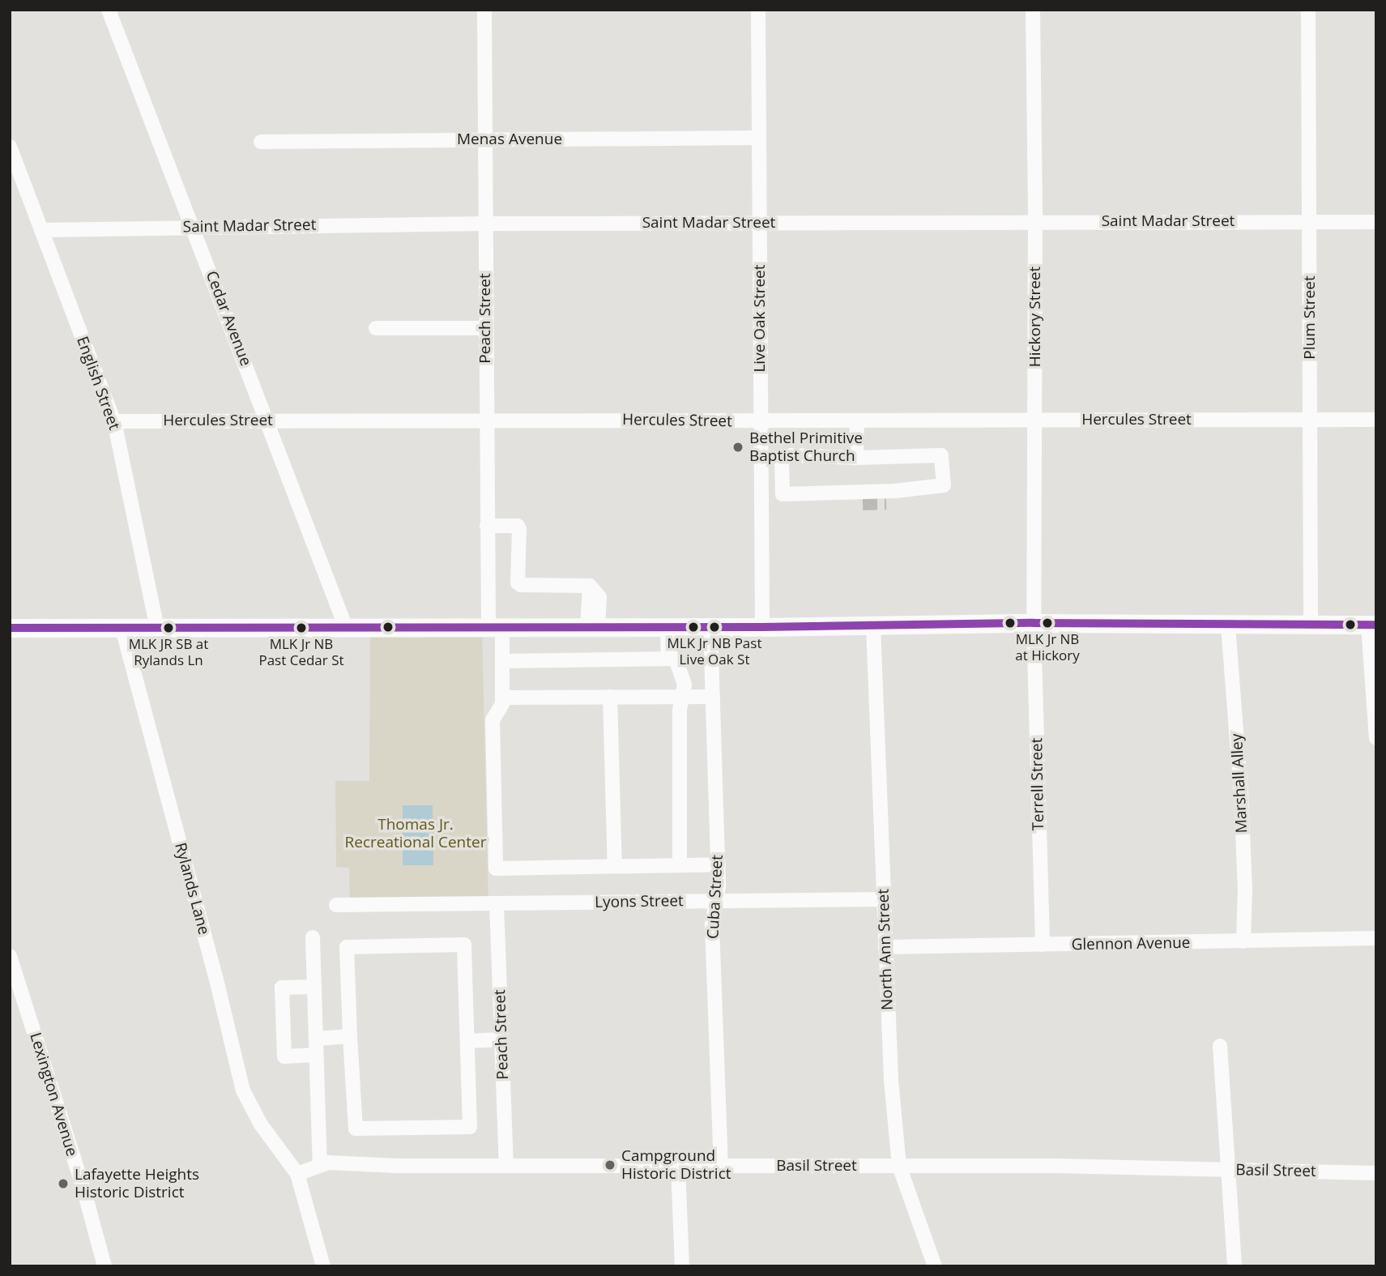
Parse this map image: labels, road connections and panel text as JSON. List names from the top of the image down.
{
  "streets": {
    "street": [
      "Menas Avenue",
      "Saint Madar Street",
      "Hickory Street",
      "Plum Street",
      "Cedar Avenue",
      "Peach Street",
      "Live Oak Street",
      "English Street",
      "Hercules Street",
      "Marshall Alley",
      "Terrell Street",
      "Rylands Lane",
      "Cuba Street",
      "Lyons Street",
      "Glennon Avenue",
      "North Ann Street",
      "Lexington Avenue",
      "Basil Street"
    ]
  },
  "crossings": [
    ["Menas Avenue", "Peach Street"],
    ["Menas Avenue", "Live Oak Street"],
    ["Saint Madar Street", "Hickory Street"],
    ["Saint Madar Street", "Plum Street"],
    ["Saint Madar Street", "Cedar Avenue"],
    ["Saint Madar Street", "Peach Street"],
    ["Saint Madar Street", "Live Oak Street"],
    ["Saint Madar Street", "English Street"],
    ["Hickory Street", "Hercules Street"],
    ["Hickory Street", "Terrell Street"],
    ["Plum Street", "Hercules Street"],
    ["Cedar Avenue", "Hercules Street"],
    ["Peach Street", "Hercules Street"],
    ["Peach Street", "Lyons Street"],
    ["Peach Street", "Basil Street"],
    ["Live Oak Street", "Hercules Street"],
    ["English Street", "Hercules Street"],
    ["Marshall Alley", "Glennon Avenue"],
    ["Terrell Street", "Glennon Avenue"],
    ["Rylands Lane", "Basil Street"],
    ["Cuba Street", "Lyons Street"],
    ["Cuba Street", "Basil Street"],
    ["Lyons Street", "North Ann Street"],
    ["Glennon Avenue", "North Ann Street"],
    ["North Ann Street", "Basil Street"]
  ],
  "parks": ["Thomas Jr. Recreational Center"],
  "places": [
    "Bethel Primitive Baptist Church",
    "MLK Jr NB at Hickory",
    "MLK Jr NB Past Live Oak St",
    "MLK JR SB at Rylands Ln",
    "MLK Jr NB Past Cedar St",
    "Campground Historic District",
    "Lafayette Heights Historic District"
  ]
}
